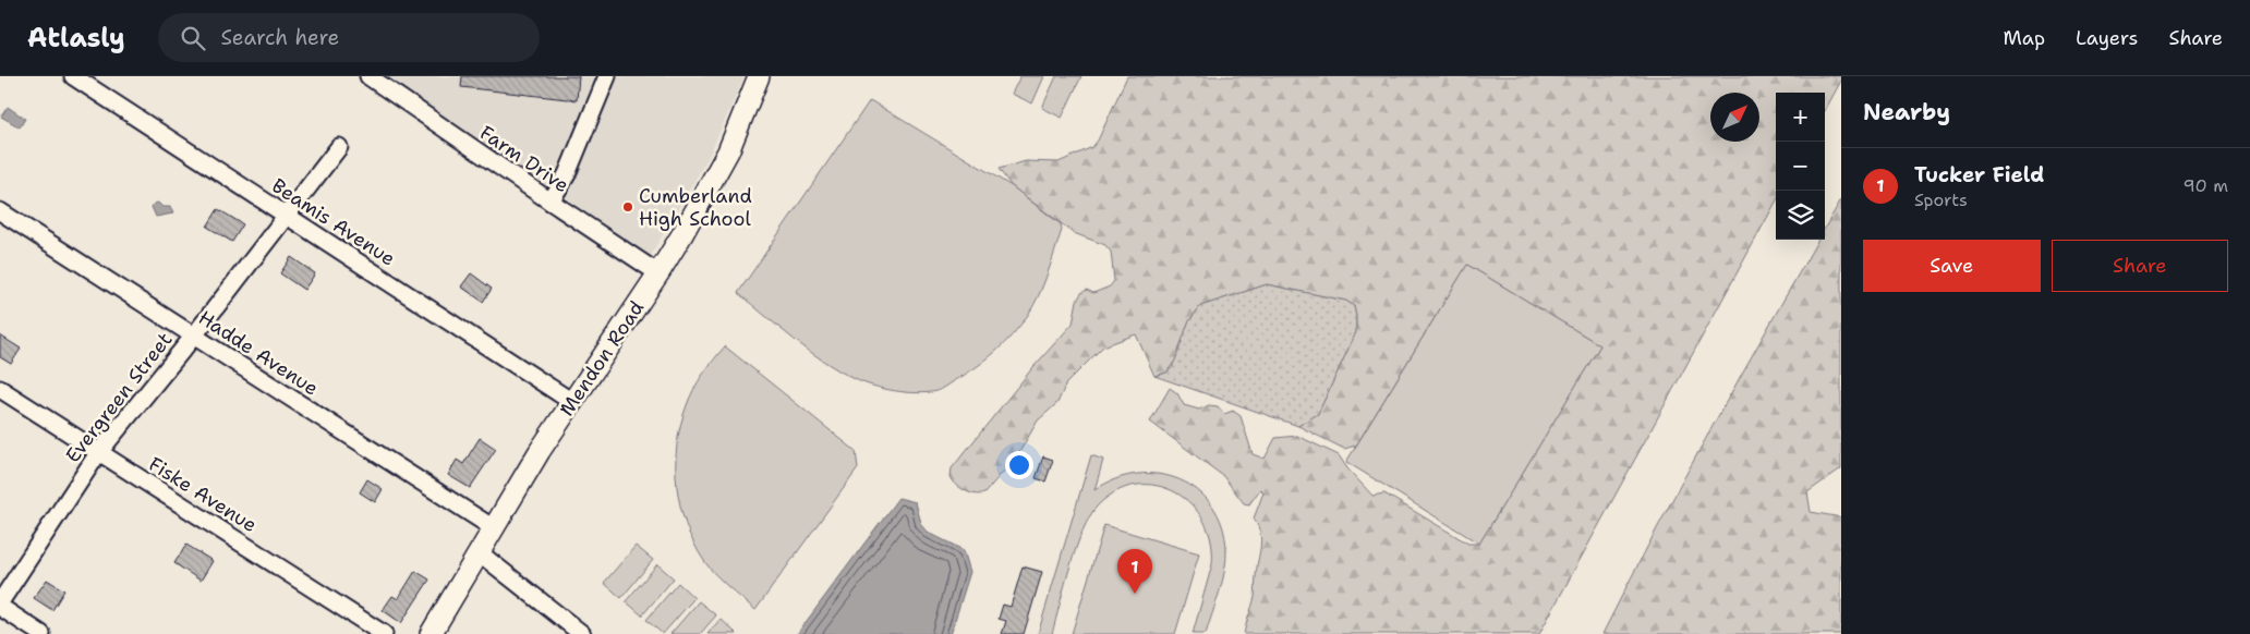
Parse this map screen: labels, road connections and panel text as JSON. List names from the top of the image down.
{
  "streets": {
    "main road": ["Mendon Road"],
    "street": [
      "Farm Drive",
      "Beamis Avenue",
      "Hadde Avenue",
      "Evergreen Street",
      "Fiske Avenue"
    ]
  },
  "crossings": [
    ["Farm Drive", "Mendon Road"],
    ["Beamis Avenue", "Mendon Road"],
    ["Beamis Avenue", "Evergreen Street"],
    ["Hadde Avenue", "Mendon Road"],
    ["Hadde Avenue", "Evergreen Street"],
    ["Evergreen Street", "Fiske Avenue"]
  ],
  "places": ["Cumberland High School"],
  "north": "top right",
  "page": {
    "header": "Atlasly",
    "search": "Search here",
    "nav": ["Map", "Layers", "Share"],
    "heading": "Nearby",
    "map_buttons": ["+", "−"],
    "list": [
      {
        "mark": "1",
        "name": "Tucker Field",
        "note": "Sports",
        "value": "90 m"
      }
    ],
    "buttons": ["Save", "Share"],
    "pins": "1"
  }
}
